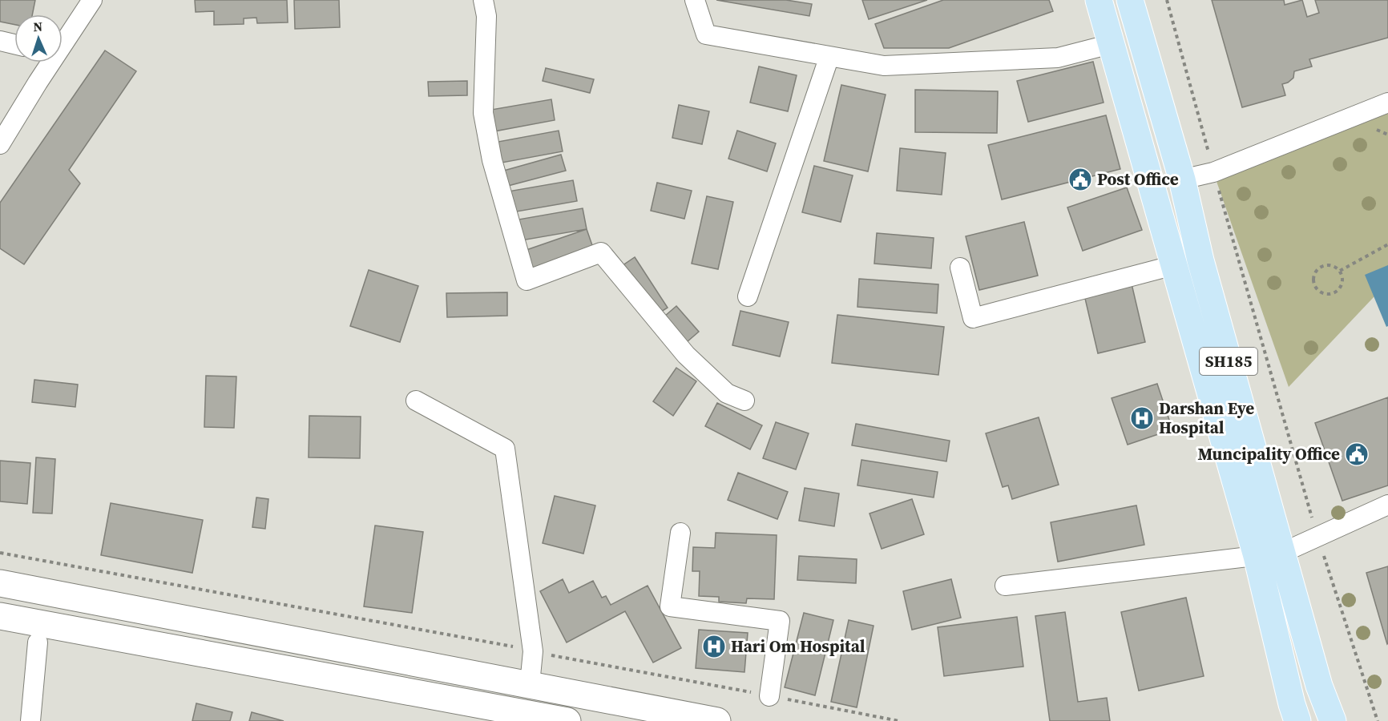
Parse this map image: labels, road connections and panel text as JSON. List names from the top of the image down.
{
  "streets": {
    "main road": ["SH185"]
  },
  "places": {
    "public building": ["Post Office", "Muncipality Office"],
    "hospital": ["Darshan Eye Hospital", "Hari Om Hospital"]
  },
  "north": "top"
}
